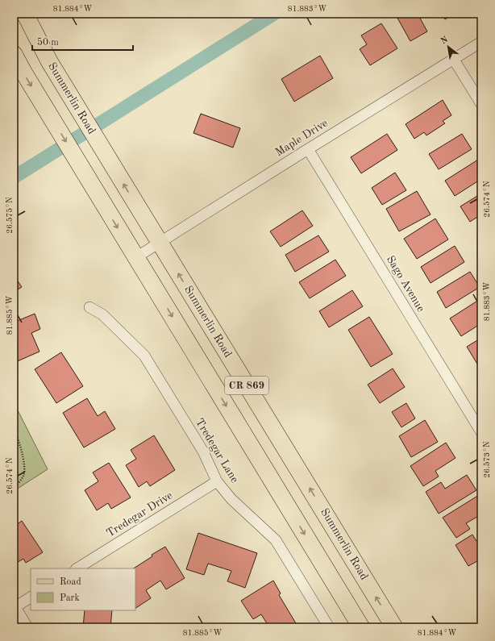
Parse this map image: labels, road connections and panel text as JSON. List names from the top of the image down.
{
  "streets": {
    "main road": ["Summerlin Road", "CR 869"],
    "street": [
      "Maple Drive",
      "Sago Avenue",
      "Tredegar Lane",
      "Tredegar Drive"
    ]
  },
  "crossings": [
    ["Summerlin Road", "Maple Drive"],
    ["Maple Drive", "Sago Avenue"],
    ["Maple Drive", "CR 869"],
    ["Tredegar Lane", "Tredegar Drive"]
  ],
  "legend": ["Road", "Park"],
  "scale_bar": "50 m",
  "north": "top left",
  "coordinates": [
    "81.884°W",
    "81.883°W",
    "26.574°N",
    "26.575°N",
    "81.885°W",
    "26.573°N"
  ]
}
